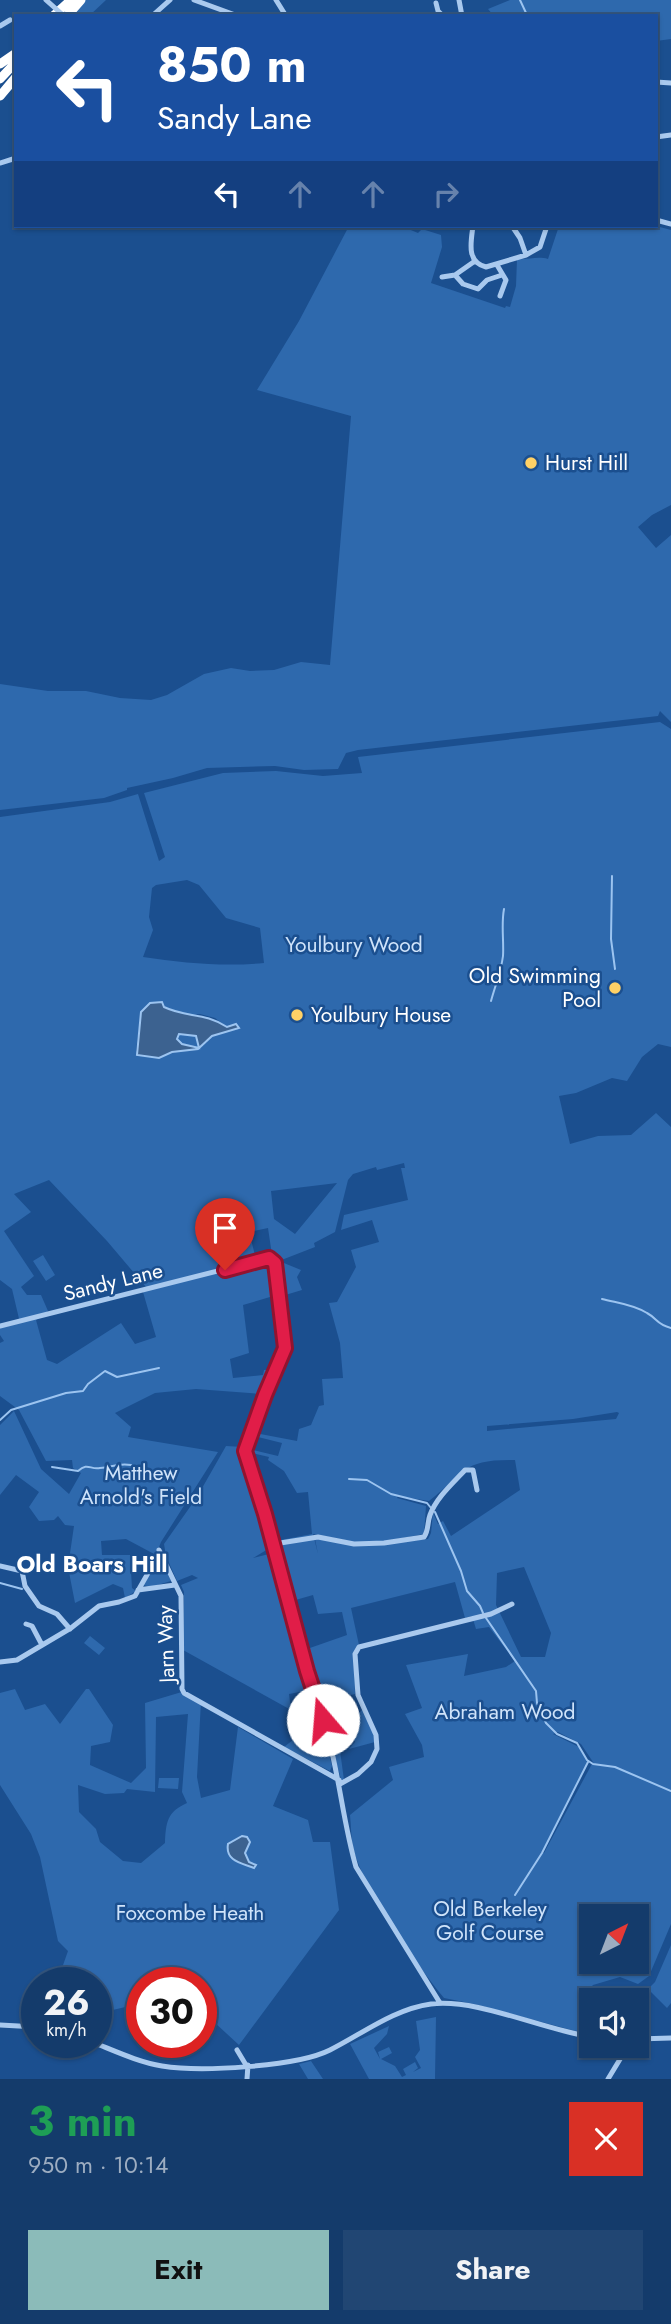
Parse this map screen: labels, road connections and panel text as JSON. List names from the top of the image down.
{
  "streets": {
    "street": ["Sandy Lane", "Jarn Way"]
  },
  "districts": ["Old Boars Hill"],
  "parks": [
    "Youlbury Wood",
    "Matthew Arnold's Field",
    "Abraham Wood",
    "Old Berkeley Golf Course",
    "Foxcombe Heath"
  ],
  "places": ["Hurst Hill", "Old Swimming Pool", "Youlbury House"],
  "north": "top right",
  "page": {
    "turn": ["850 m", "Sandy Lane"],
    "speed": "26 km/h",
    "limit": "30",
    "heading": ["3 min", "950 m · 10:14"],
    "buttons": ["Exit", "Share"]
  }
}
